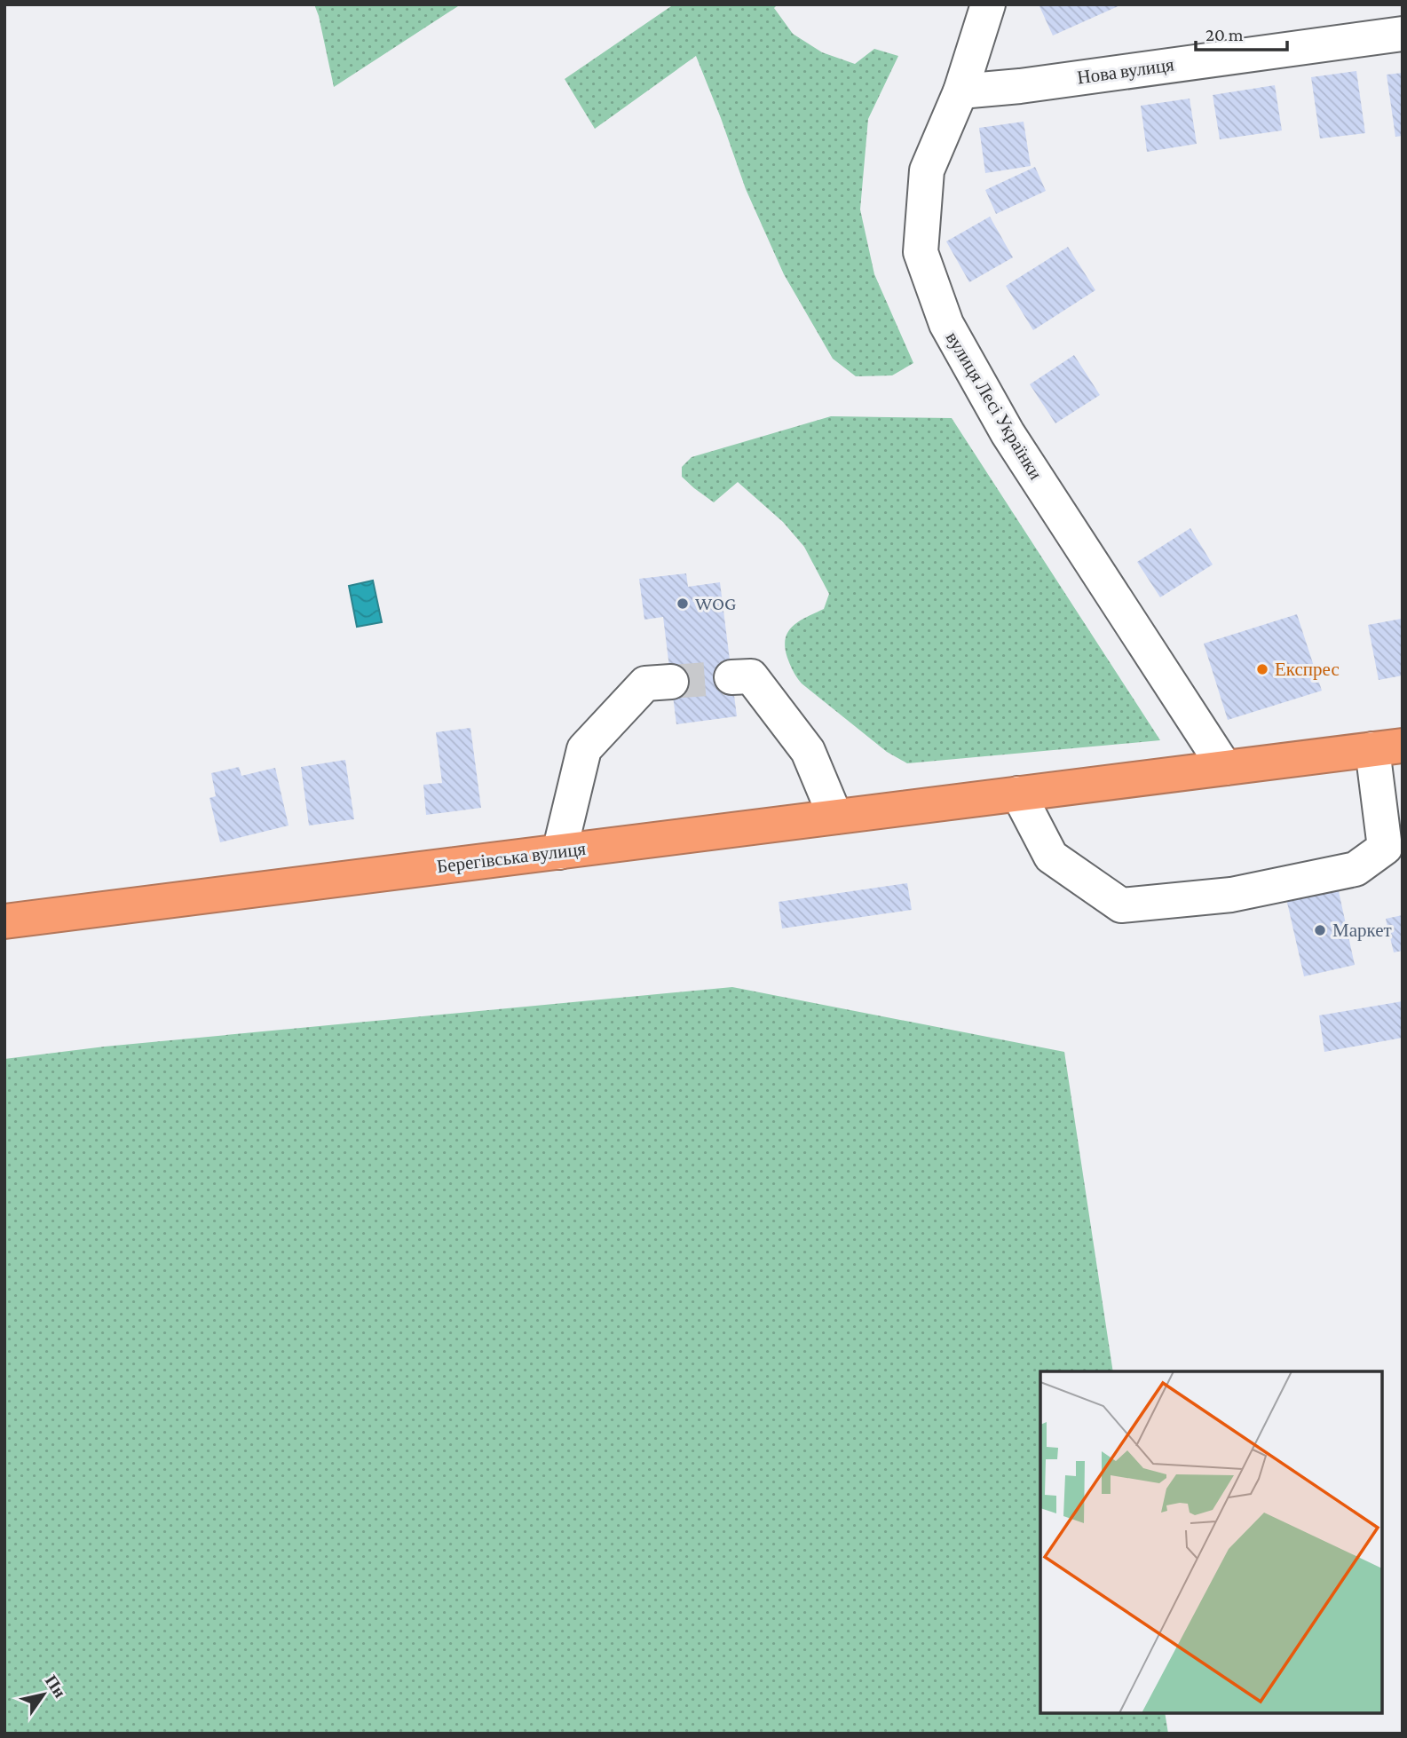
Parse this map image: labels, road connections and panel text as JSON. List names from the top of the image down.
{
  "streets": {
    "highway": ["Берегівська вулиця"],
    "street": ["Нова вулиця", "вулиця Лесі Українки"]
  },
  "crossings": [
    ["Нова вулиця", "вулиця Лесі Українки"],
    ["вулиця Лесі Українки", "Берегівська вулиця"]
  ],
  "places": ["WOG", "Експрес", "Маркет"],
  "scale_bar": "20 m",
  "north": "top right"
}
